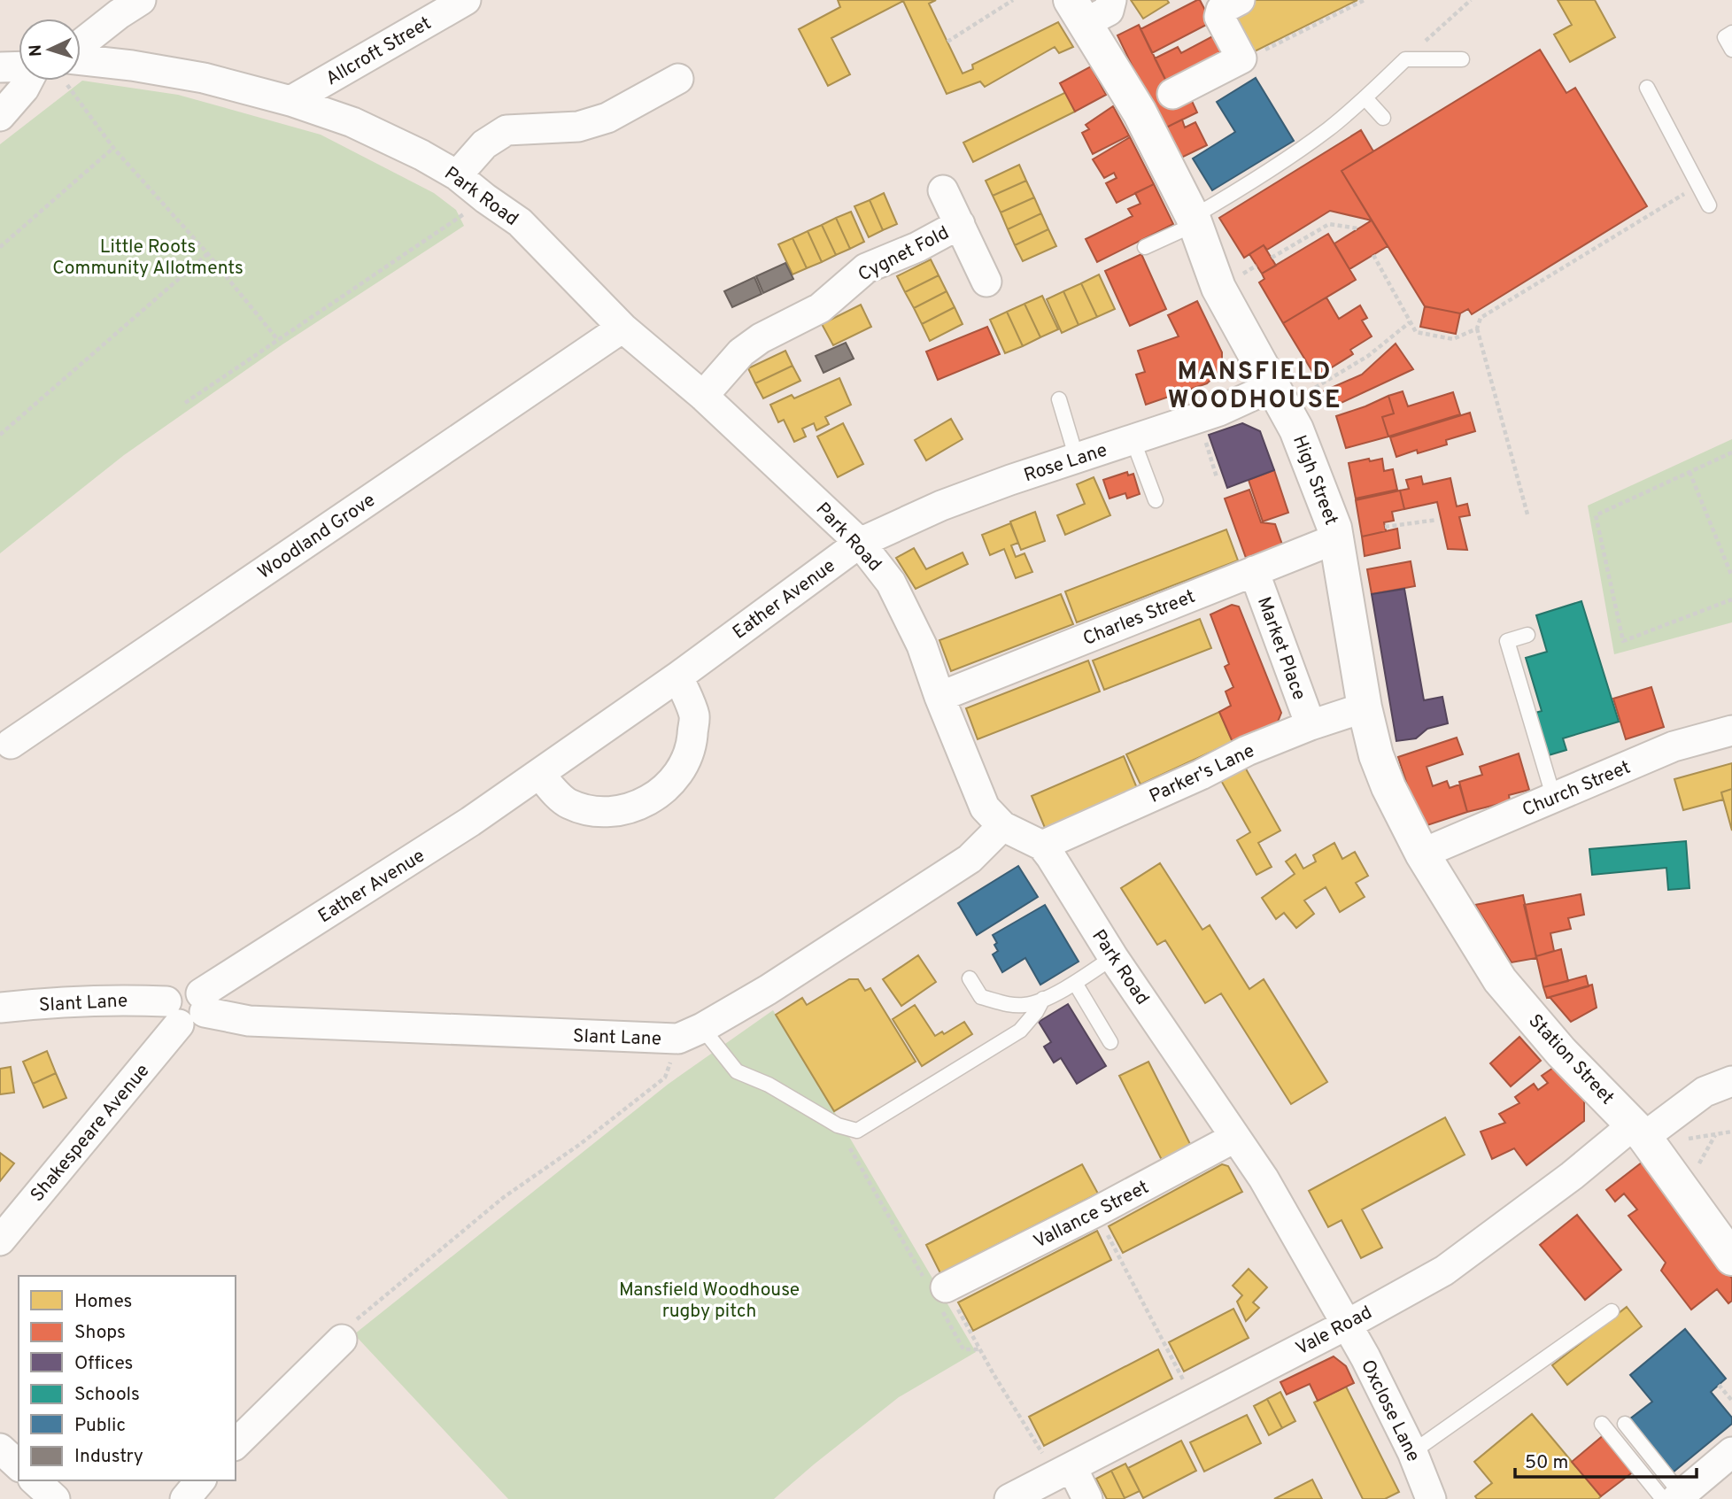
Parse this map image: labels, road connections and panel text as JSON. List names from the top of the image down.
{
  "streets": {
    "street": [
      "Allcroft Street",
      "Park Road",
      "Cygnet Fold",
      "Rose Lane",
      "High Street",
      "Woodland Grove",
      "Eather Avenue",
      "Charles Street",
      "Market Place",
      "Parker's Lane",
      "Church Street",
      "Slant Lane",
      "Station Street",
      "Shakespeare Avenue",
      "Vallance Street",
      "Vale Road",
      "Oxclose Lane"
    ]
  },
  "crossings": [
    ["Allcroft Street", "Park Road"],
    ["Park Road", "Cygnet Fold"],
    ["Park Road", "Rose Lane"],
    ["Park Road", "Woodland Grove"],
    ["Park Road", "Eather Avenue"],
    ["Park Road", "Charles Street"],
    ["Park Road", "Parker's Lane"],
    ["Park Road", "Vallance Street"],
    ["Park Road", "Vale Road"],
    ["Park Road", "Oxclose Lane"],
    ["Rose Lane", "High Street"],
    ["Rose Lane", "Eather Avenue"],
    ["High Street", "Charles Street"],
    ["High Street", "Parker's Lane"],
    ["High Street", "Church Street"],
    ["High Street", "Station Street"],
    ["Eather Avenue", "Slant Lane"],
    ["Eather Avenue", "Shakespeare Avenue"],
    ["Charles Street", "Market Place"],
    ["Market Place", "Parker's Lane"],
    ["Church Street", "Station Street"],
    ["Slant Lane", "Shakespeare Avenue"],
    ["Station Street", "Vale Road"],
    ["Vale Road", "Oxclose Lane"]
  ],
  "districts": ["MANSFIELD WOODHOUSE"],
  "parks": ["Little Roots Community Allotments", "Mansfield Woodhouse rugby pitch"],
  "legend": [
    "Homes",
    "Shops",
    "Offices",
    "Schools",
    "Public",
    "Industry"
  ],
  "scale_bar": "50 m",
  "north": "left"
}
